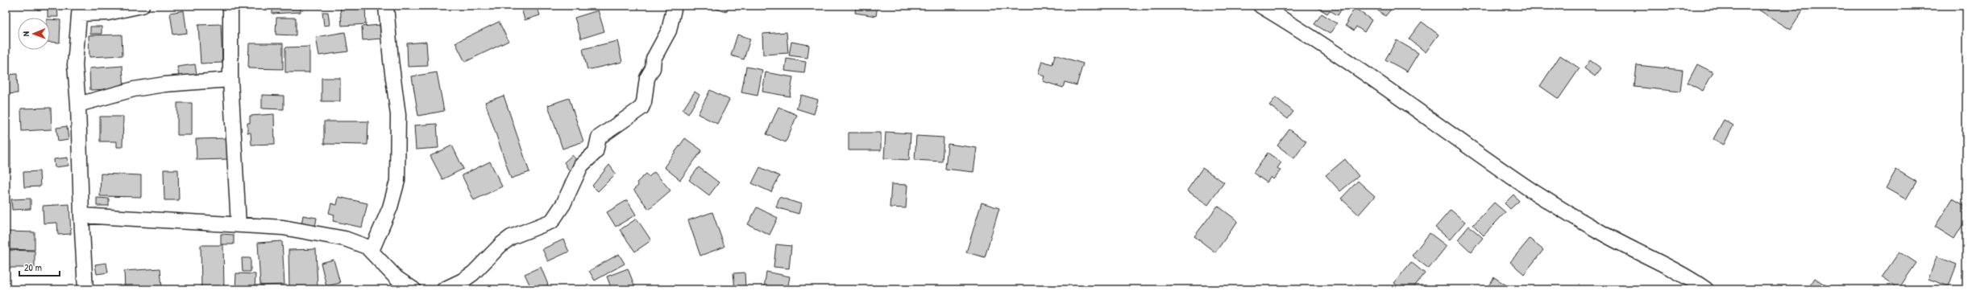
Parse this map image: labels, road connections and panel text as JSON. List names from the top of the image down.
{
  "scale_bar": "20 m",
  "north": "left"
}
